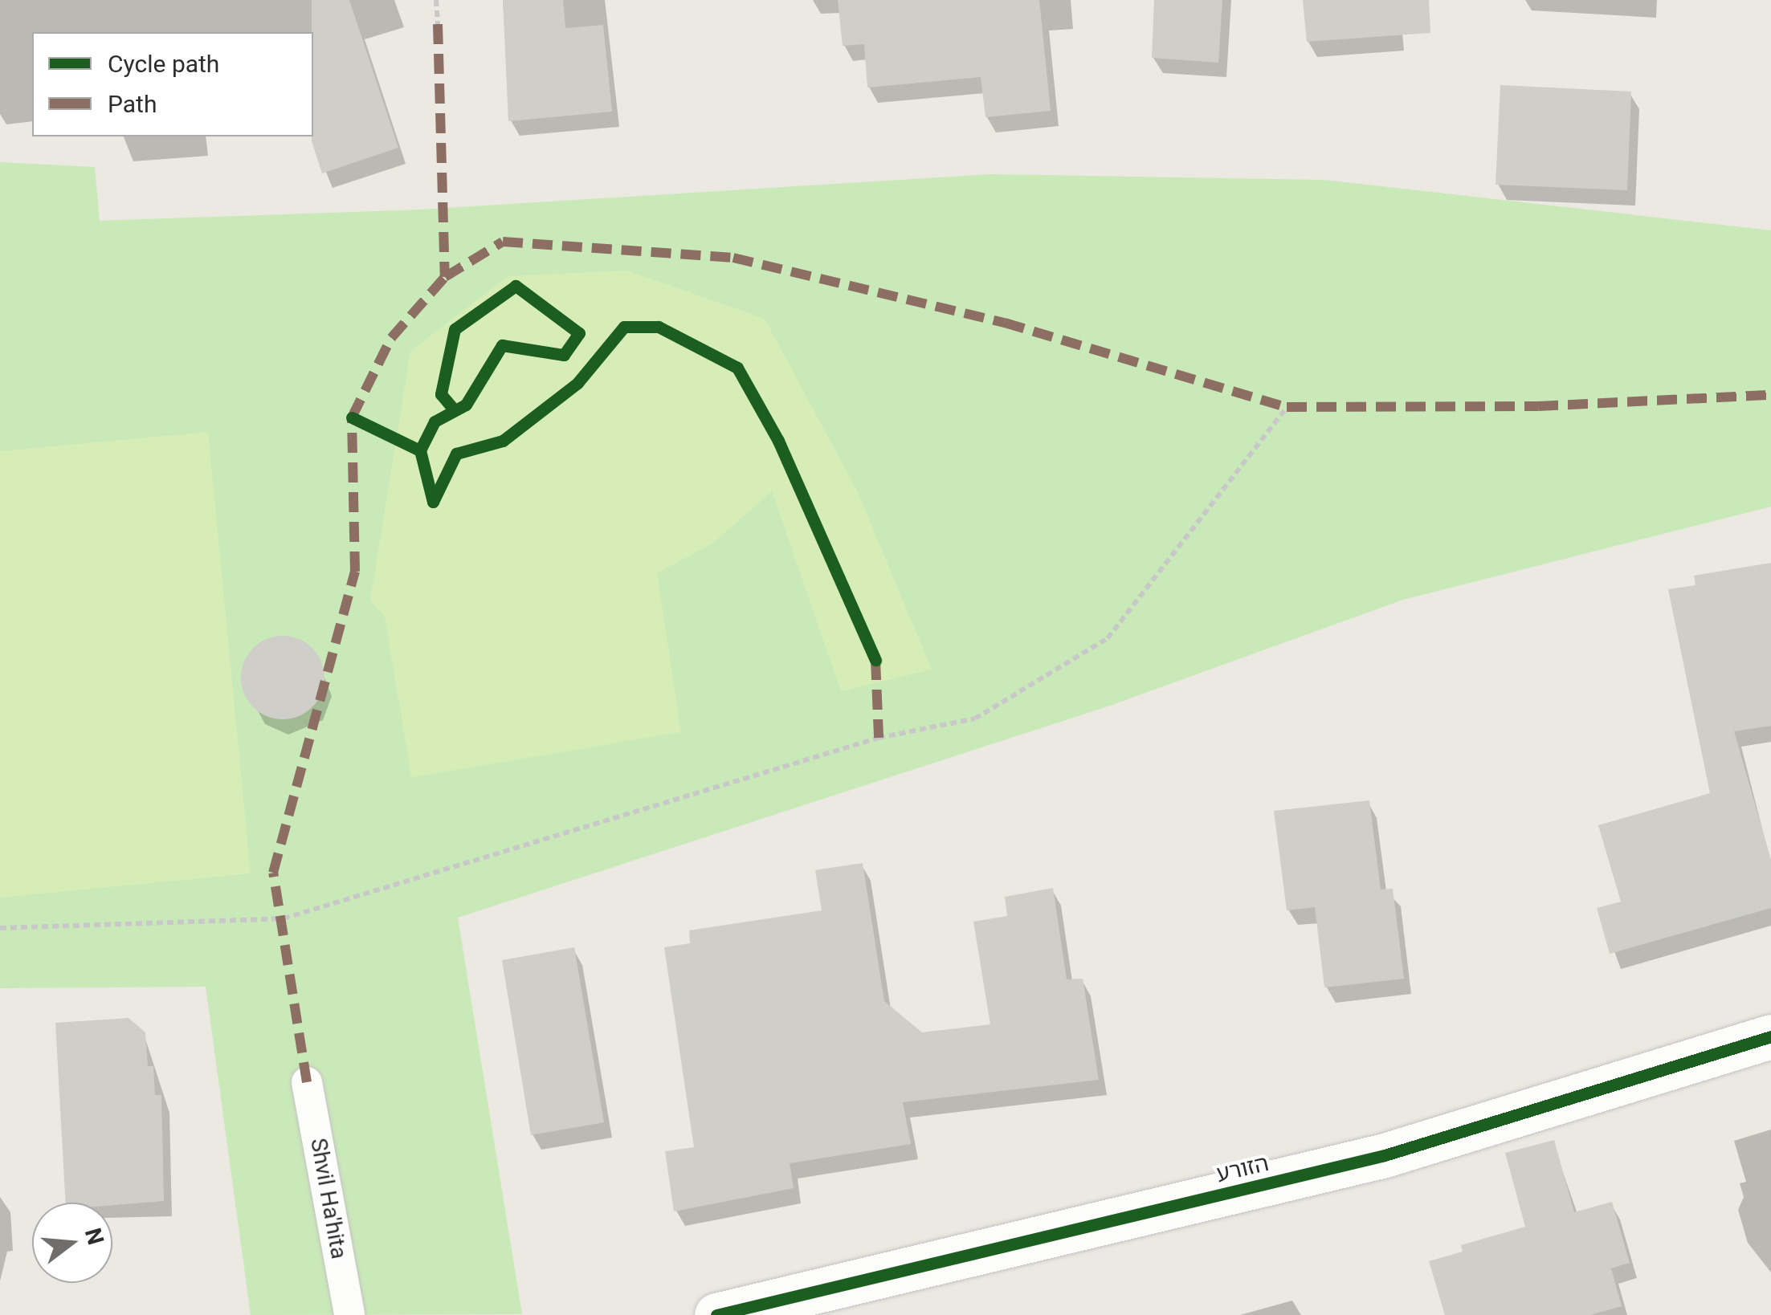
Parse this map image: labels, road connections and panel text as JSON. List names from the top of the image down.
{
  "streets": {
    "street": ["הזורע"],
    "lane": ["Shvil Ha'hita"]
  },
  "legend": ["Cycle path", "Path"],
  "north": "right"
}
